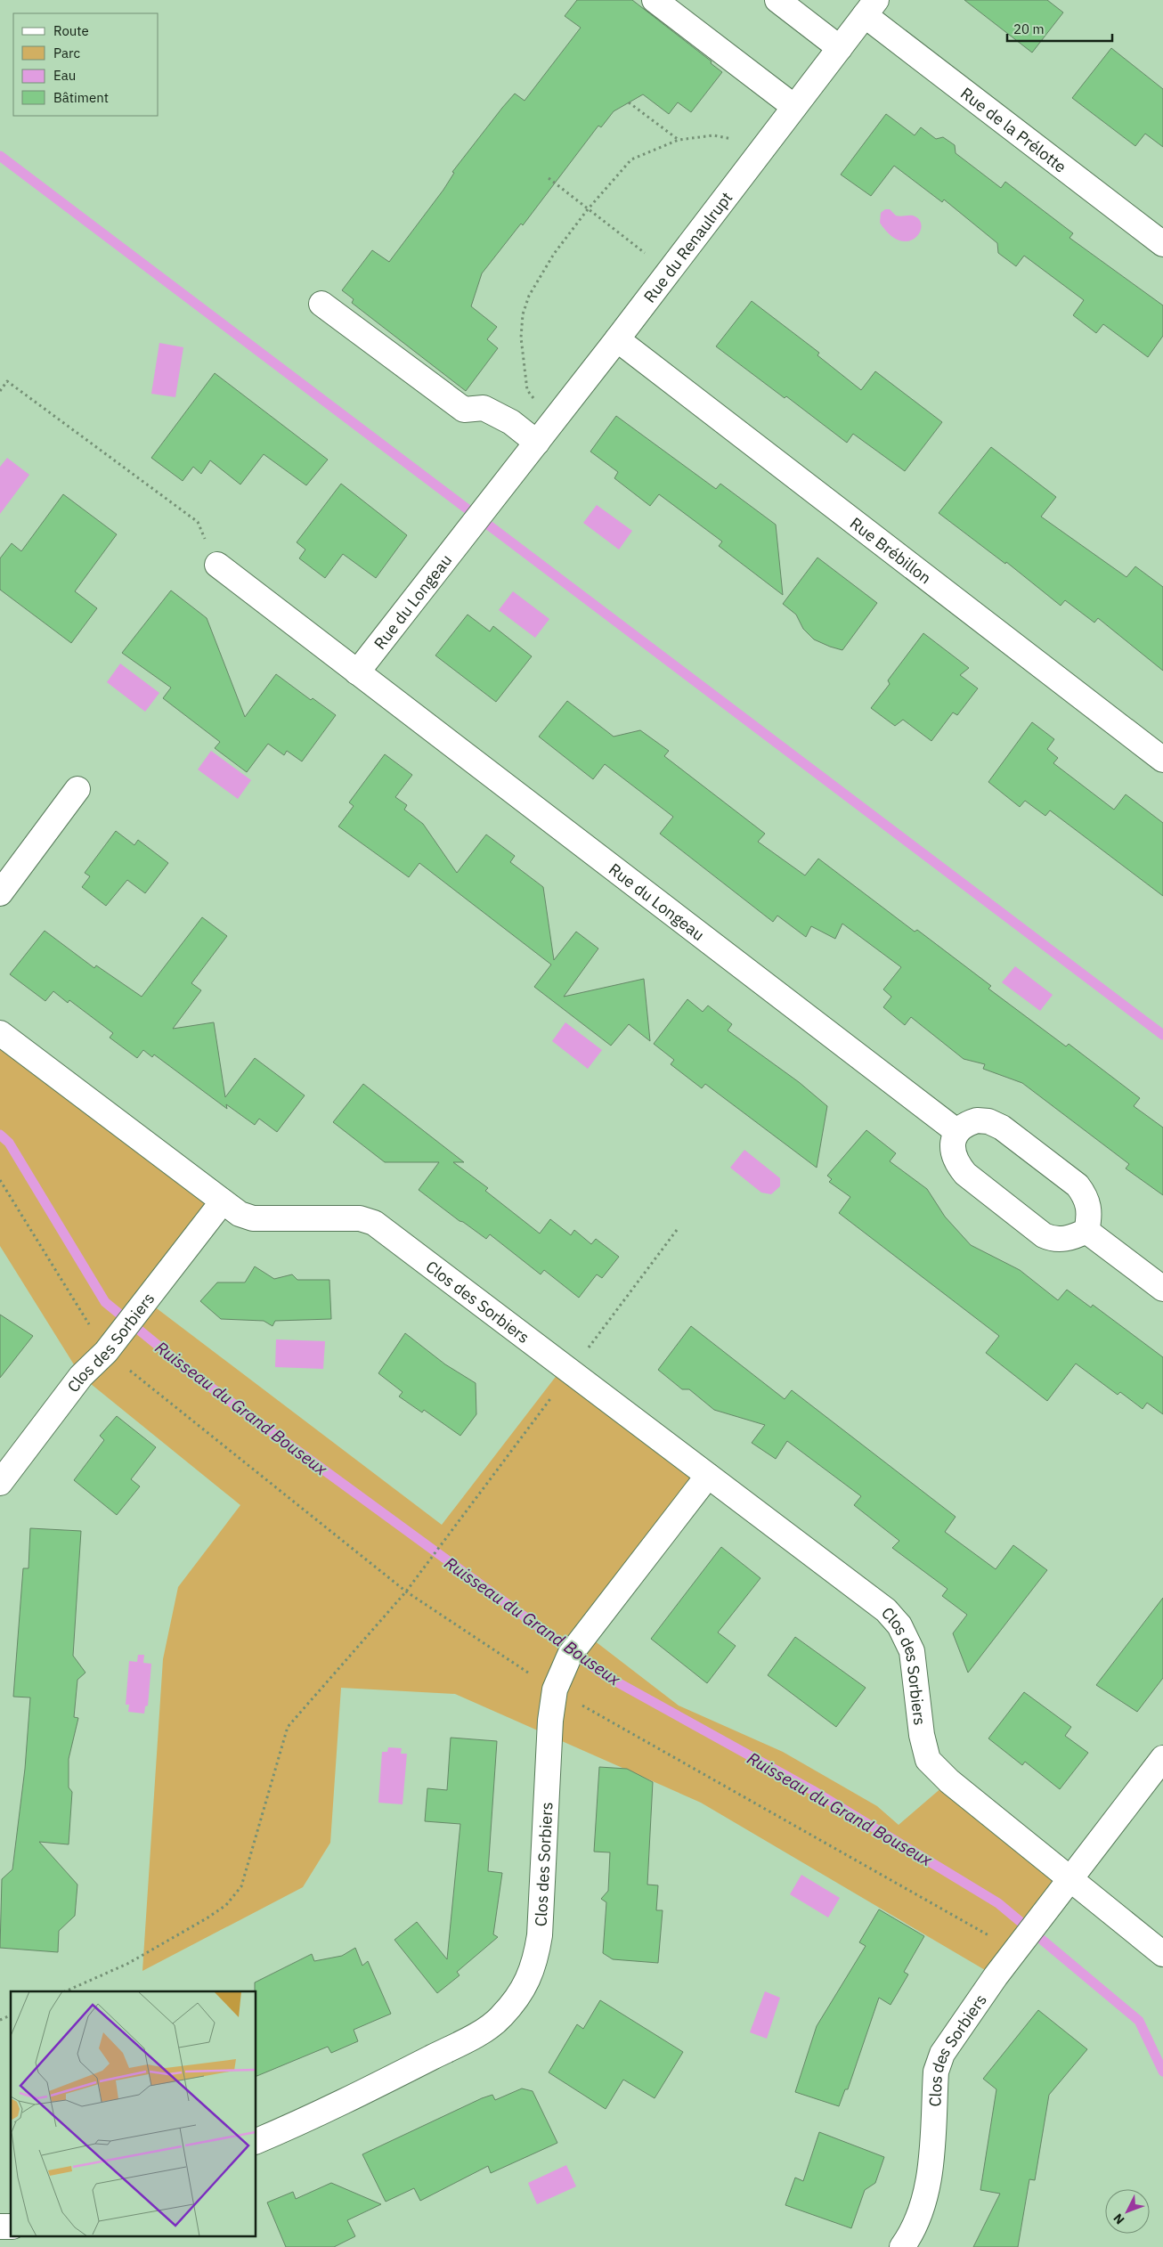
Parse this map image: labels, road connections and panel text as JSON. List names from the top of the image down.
{
  "streets": {
    "street": [
      "Rue de la Prélotte",
      "Rue du Renaulrupt",
      "Rue Brébillon",
      "Rue du Longeau",
      "Clos des Sorbiers"
    ]
  },
  "crossings": [
    ["Rue de la Prélotte", "Rue du Renaulrupt"],
    ["Rue du Renaulrupt", "Rue Brébillon"],
    ["Rue du Renaulrupt", "Rue du Longeau"]
  ],
  "water": ["Ruisseau du Grand Bouseux"],
  "legend": [
    "Route",
    "Parc",
    "Eau",
    "Bâtiment"
  ],
  "scale_bar": "20 m",
  "north": "bottom left"
}
